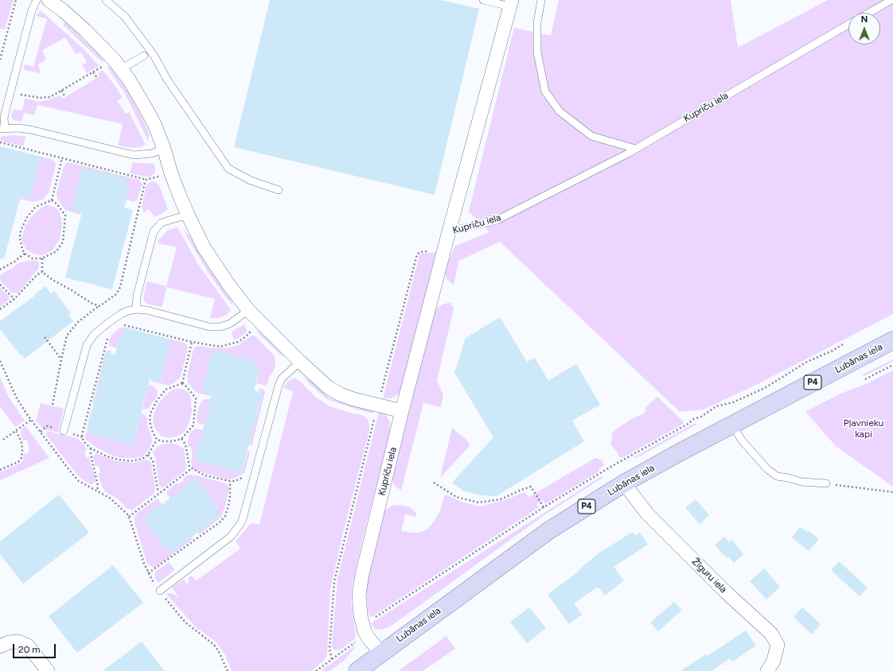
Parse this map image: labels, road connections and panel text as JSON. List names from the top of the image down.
{
  "streets": {
    "main road": ["Lubānas iela", "P4"],
    "street": ["Kupriču iela", "Žīguru iela"]
  },
  "crossings": [
    ["Kupriču iela", "Lubānas iela"],
    ["Lubānas iela", "Žīguru iela"]
  ],
  "parks": ["Pļavnieku kapi"],
  "scale_bar": "20 m",
  "north": "top"
}
